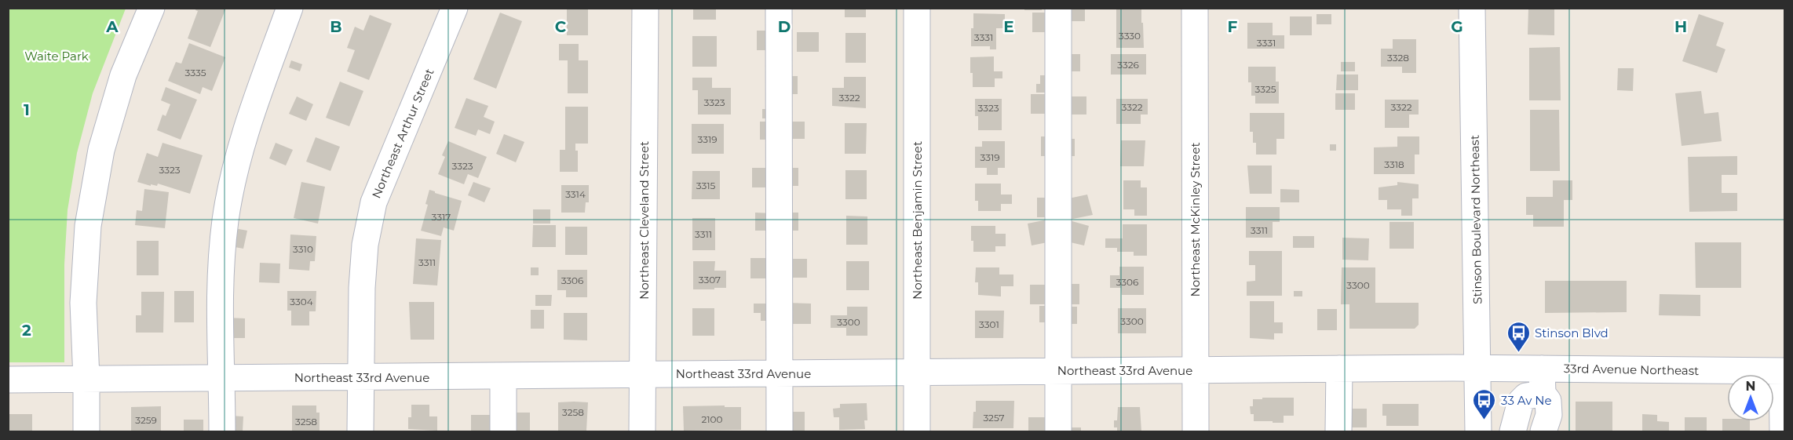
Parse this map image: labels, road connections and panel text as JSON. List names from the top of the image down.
{
  "streets": {
    "street": [
      "Northeast Arthur Street",
      "Northeast McKinley Street",
      "Stinson Boulevard Northeast",
      "Northeast Cleveland Street",
      "Northeast Benjamin Street",
      "33rd Avenue Northeast",
      "Northeast 33rd Avenue"
    ]
  },
  "crossings": [
    ["Northeast Arthur Street", "Northeast 33rd Avenue"],
    ["Northeast McKinley Street", "Northeast 33rd Avenue"],
    ["Stinson Boulevard Northeast", "33rd Avenue Northeast"],
    ["Stinson Boulevard Northeast", "Northeast 33rd Avenue"],
    ["Northeast Cleveland Street", "Northeast 33rd Avenue"],
    ["Northeast Benjamin Street", "Northeast 33rd Avenue"],
    ["33rd Avenue Northeast", "Northeast 33rd Avenue"]
  ],
  "parks": ["Waite Park"],
  "places": {
    "bus stop": ["Stinson Blvd", "33 Av Ne"]
  },
  "house_numbers": [
    "3330",
    "3331",
    "3331",
    "3328",
    "3326",
    "3335",
    "3325",
    "3322",
    "3323",
    "3322",
    "3322",
    "3323",
    "3319",
    "3319",
    "3318",
    "3323",
    "3323",
    "3315",
    "3314",
    "3317",
    "3311",
    "3311",
    "3310",
    "3311",
    "3307",
    "3306",
    "3306",
    "3300",
    "3304",
    "3300",
    "3300",
    "3301",
    "3258",
    "3257",
    "2100",
    "3259",
    "3258"
  ],
  "north": "top",
  "grid": {
    "columns": [
      "A",
      "B",
      "C",
      "D",
      "E",
      "F",
      "G",
      "H"
    ],
    "rows": ["1", "2"]
  }
}
